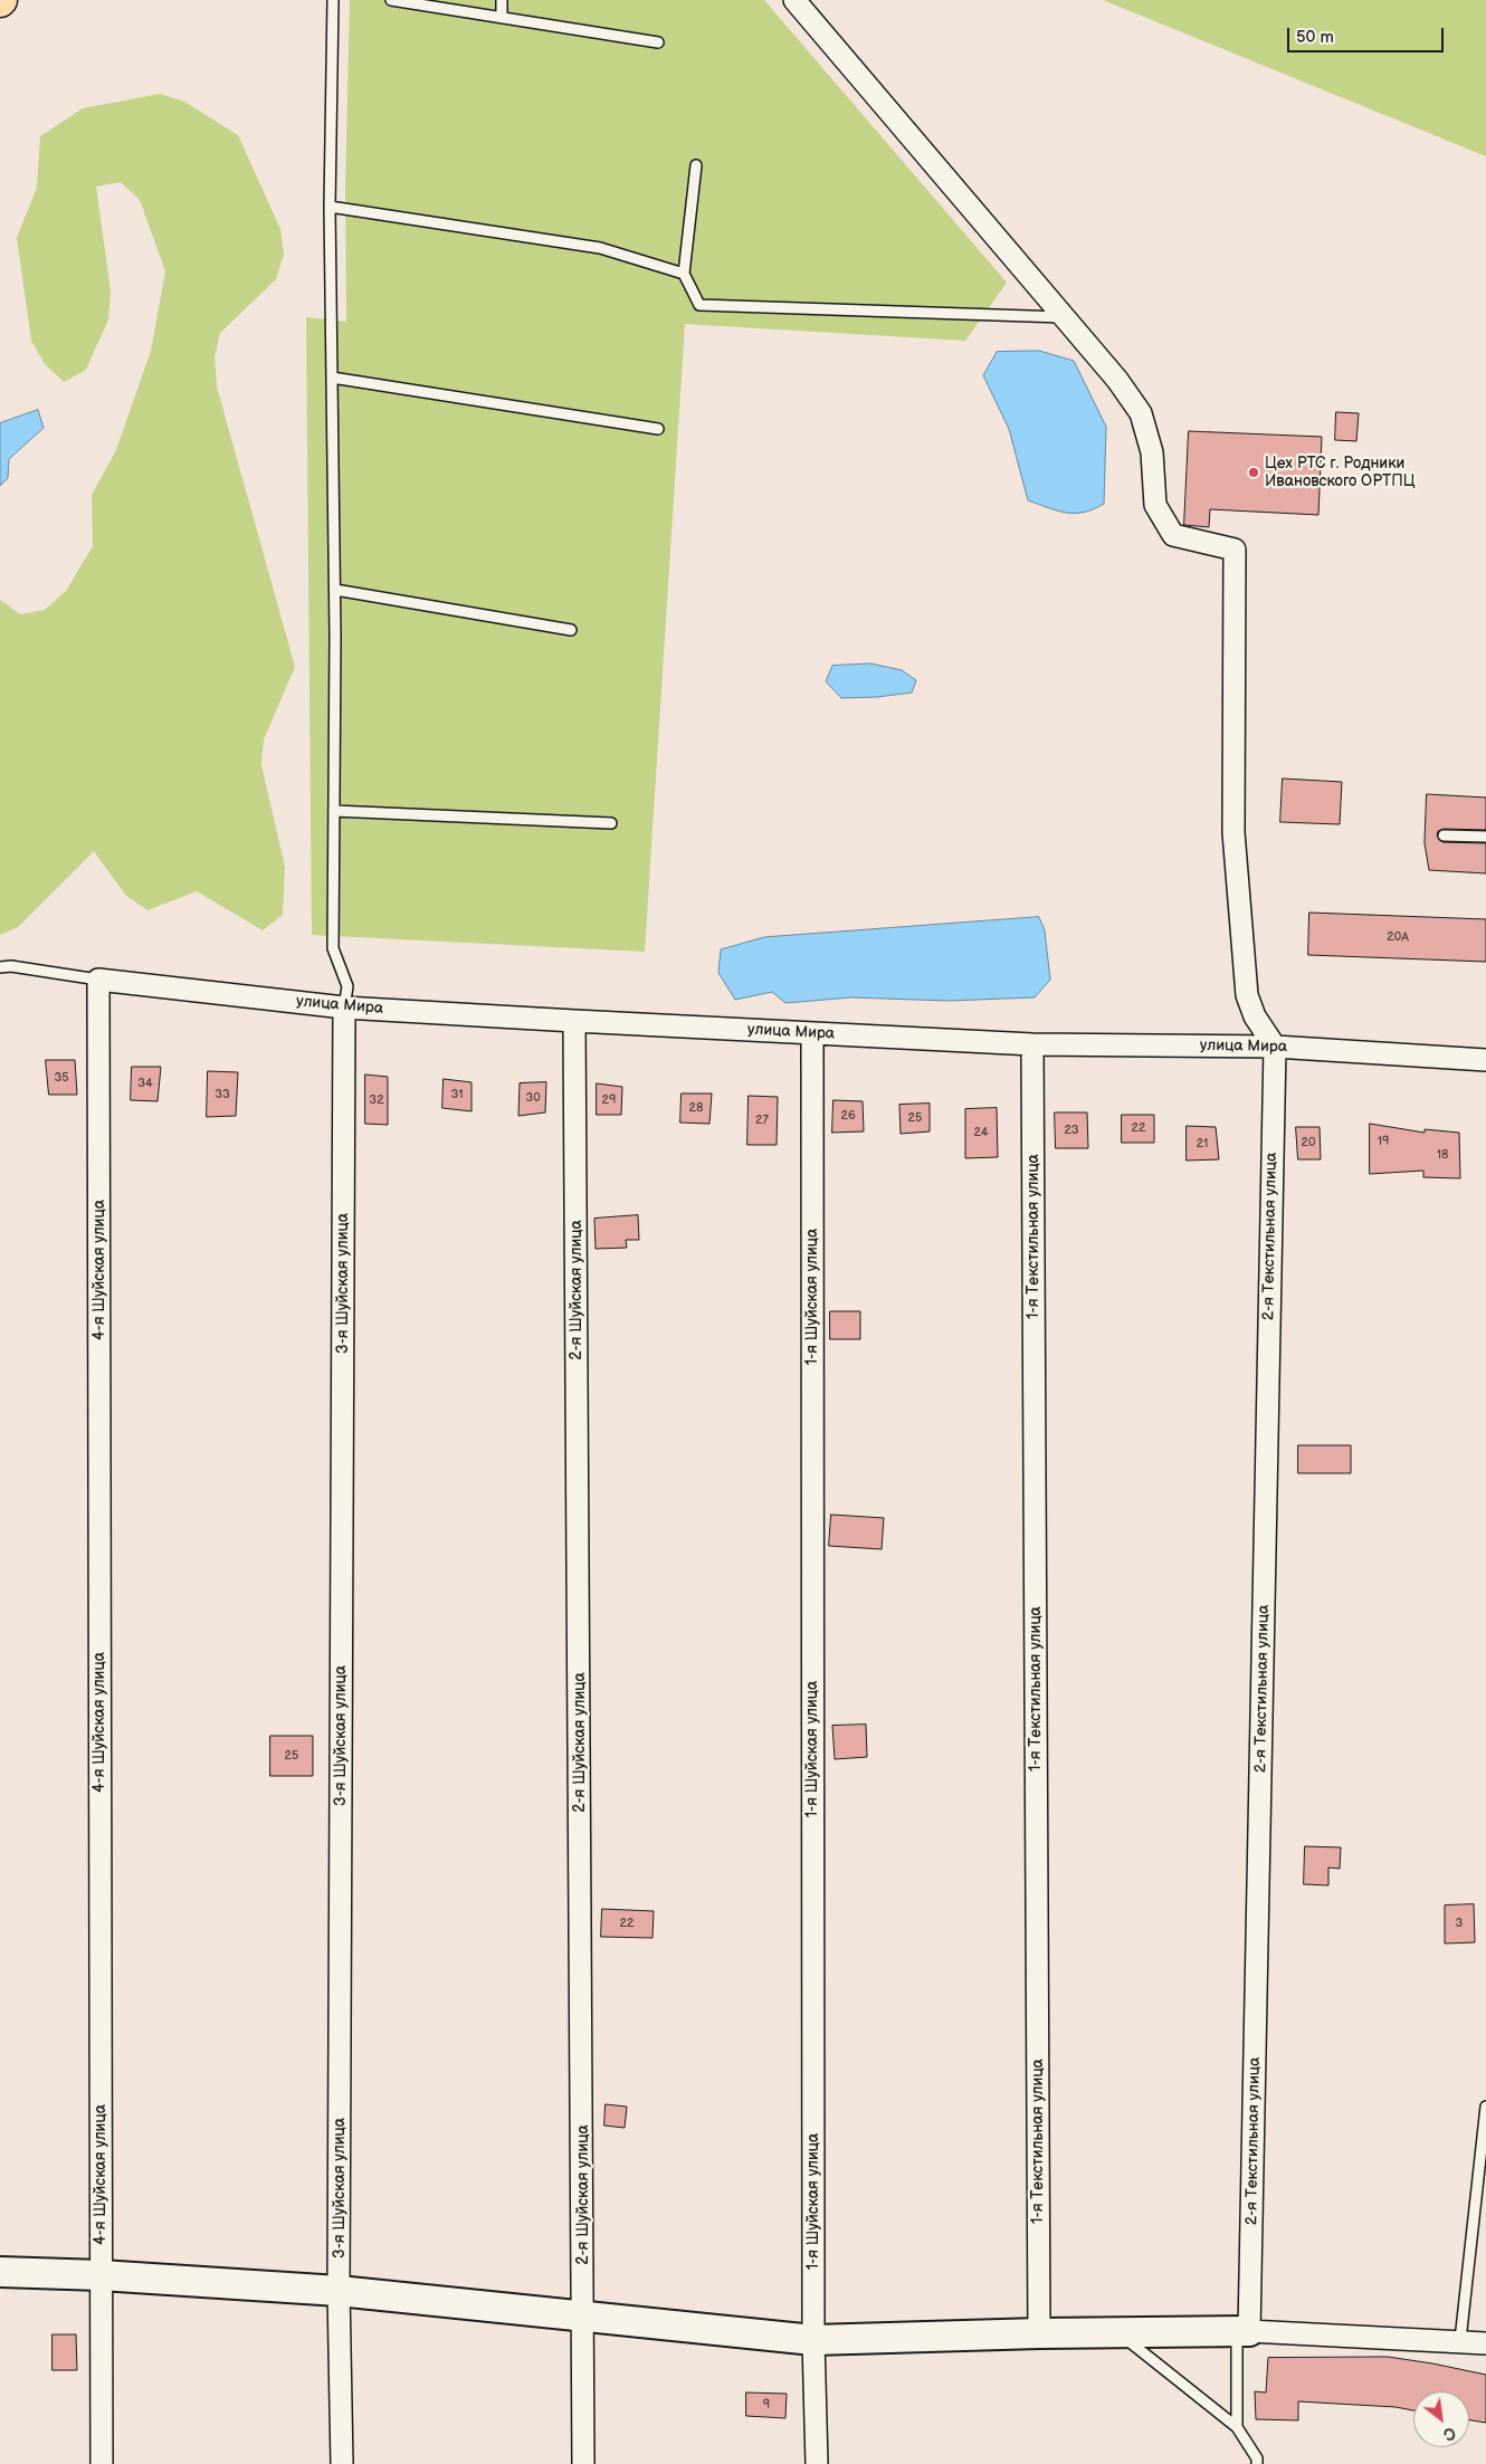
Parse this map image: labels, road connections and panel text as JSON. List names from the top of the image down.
{
  "streets": {
    "street": [
      "улица Мира",
      "1-я Текстильная улица",
      "2-я Текстильная улица",
      "4-я Шуйская улица",
      "3-я Шуйская улица",
      "2-я Шуйская улица",
      "1-я Шуйская улица"
    ]
  },
  "crossings": [
    ["улица Мира", "1-я Текстильная улица"],
    ["улица Мира", "2-я Текстильная улица"],
    ["улица Мира", "4-я Шуйская улица"],
    ["улица Мира", "3-я Шуйская улица"],
    ["улица Мира", "2-я Шуйская улица"],
    ["улица Мира", "1-я Шуйская улица"]
  ],
  "places": ["Цех РТС г. Родники Ивановского ОРТПЦ"],
  "house_numbers": [
    "20А",
    "35",
    "34",
    "33",
    "31",
    "30",
    "32",
    "29",
    "28",
    "26",
    "25",
    "27",
    "22",
    "23",
    "24",
    "19",
    "20",
    "21",
    "18",
    "25",
    "22",
    "3",
    "9"
  ],
  "scale_bar": "50 m",
  "north": "bottom right"
}
